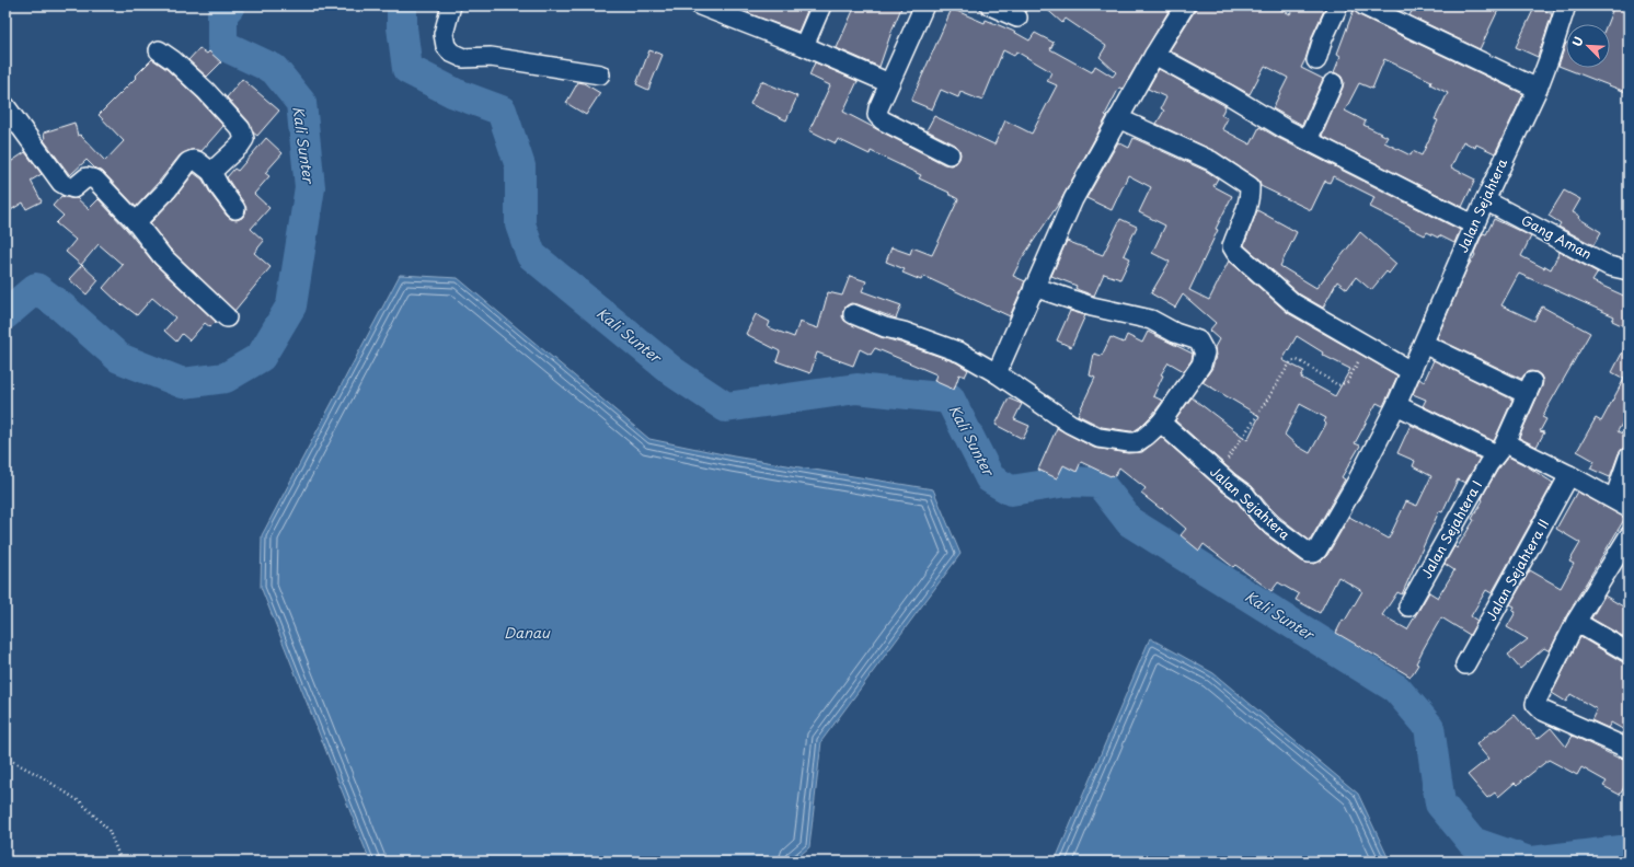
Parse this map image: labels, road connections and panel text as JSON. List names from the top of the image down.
{
  "streets": {
    "street": [
      "Jalan Sejahtera",
      "Gang Aman",
      "Jalan Sejahtera I",
      "Jalan Sejahtera II"
    ]
  },
  "crossings": [
    ["Jalan Sejahtera", "Gang Aman"],
    ["Jalan Sejahtera", "Jalan Sejahtera I"]
  ],
  "water": ["Kali Sunter", "Danau"],
  "north": "top left"
}
